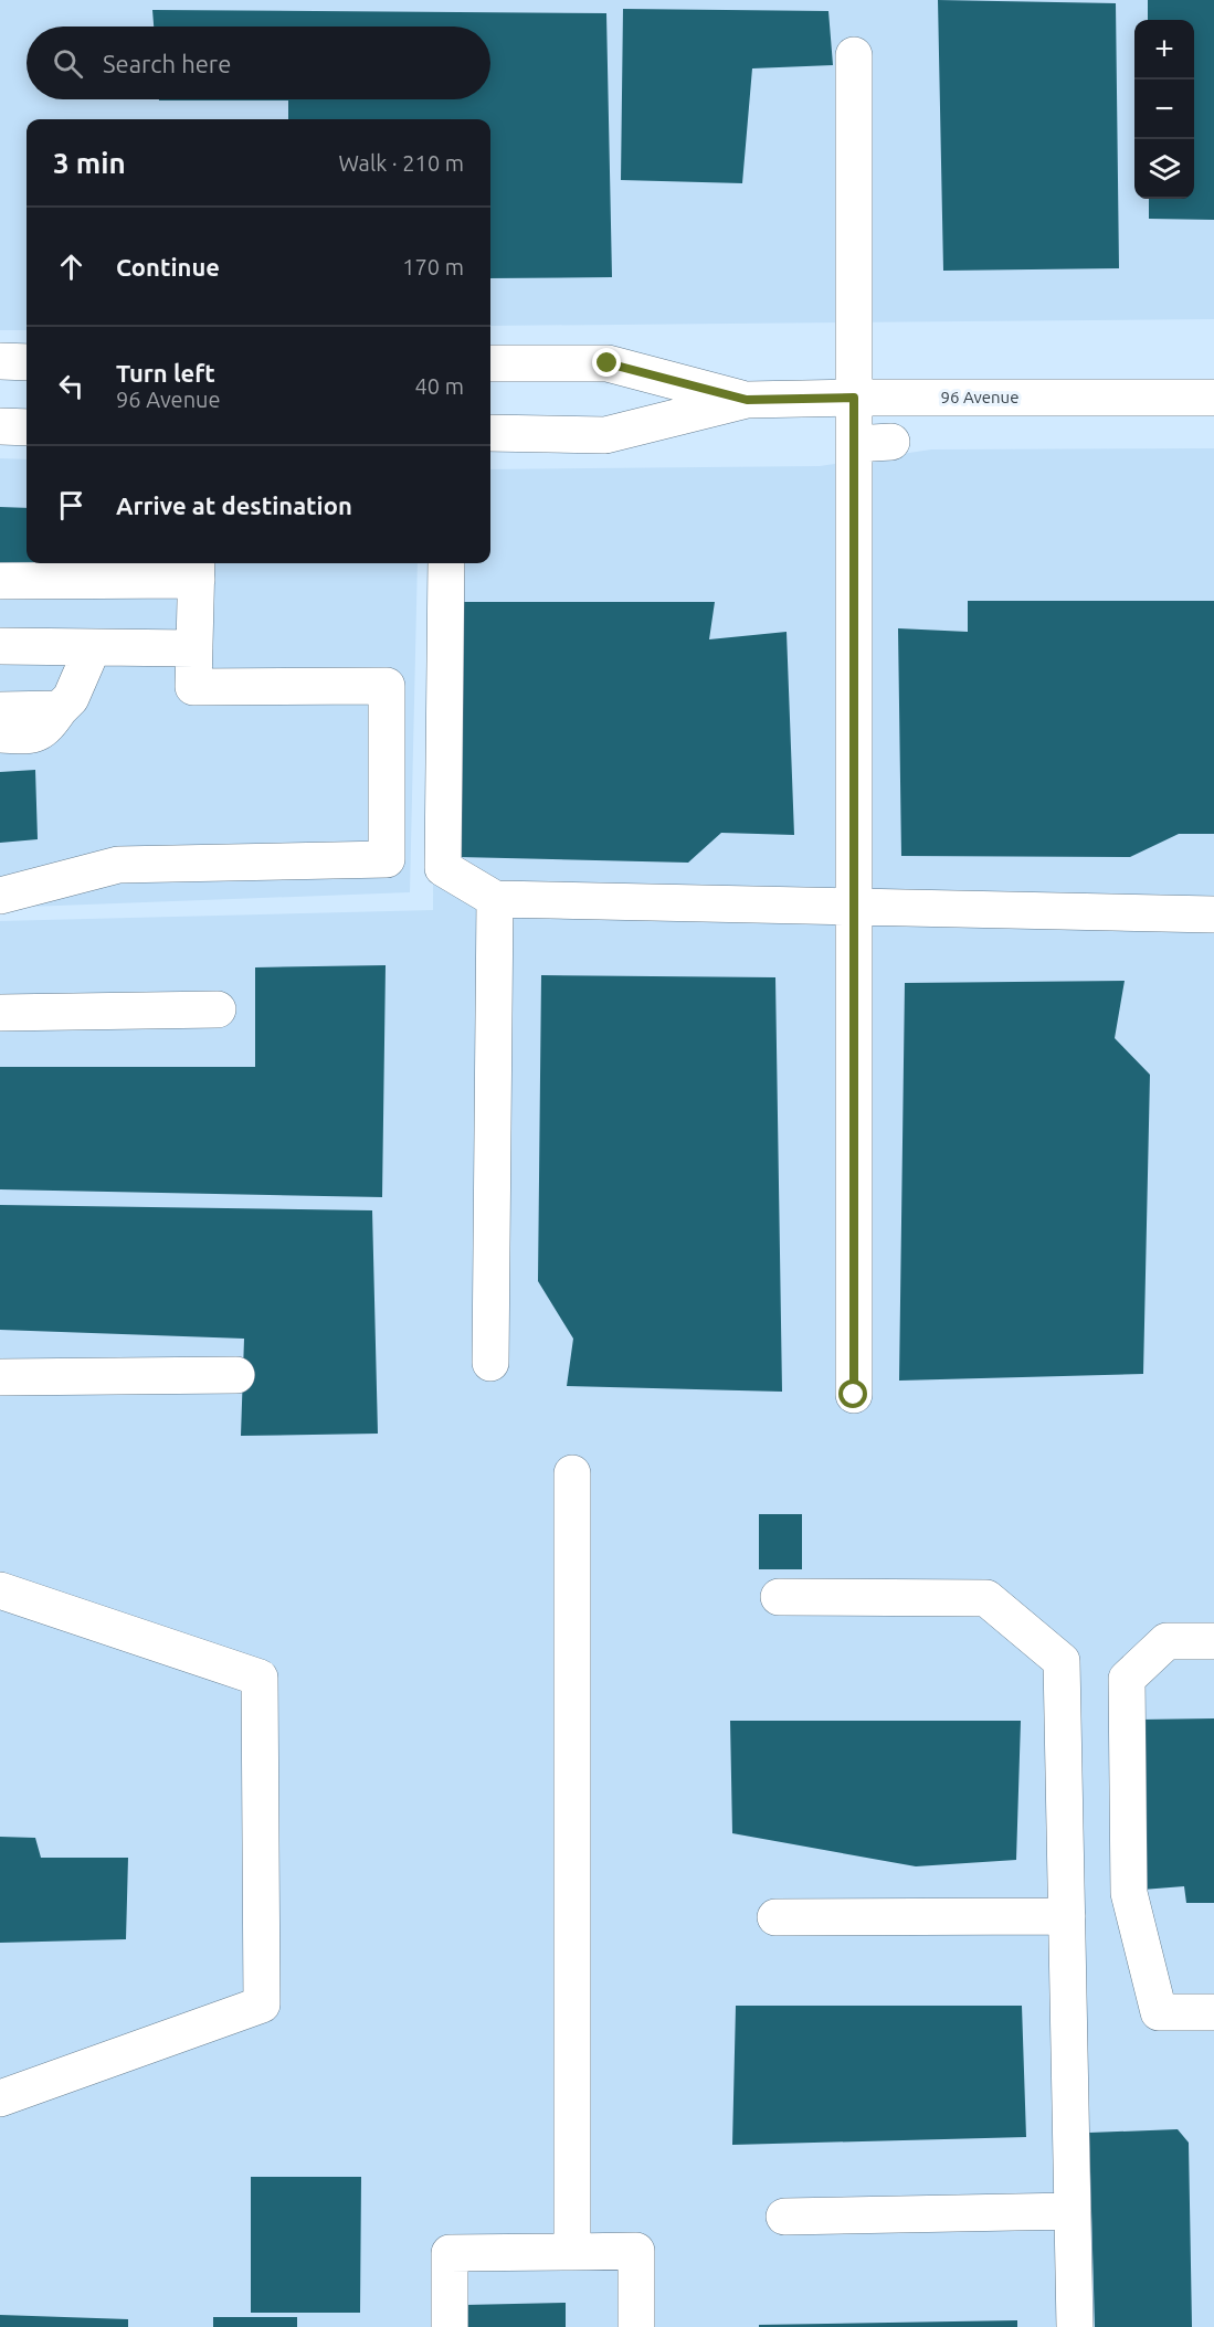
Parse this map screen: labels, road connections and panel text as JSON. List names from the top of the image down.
{
  "streets": {
    "main road": ["96 Avenue"]
  },
  "page": {
    "map_buttons": ["+", "−"],
    "search": "Search here",
    "heading": ["3 min", "Walk · 210 m"],
    "list": [
      ["Continue", "170 m"],
      ["Turn left", "96 Avenue", "40 m"],
      "Arrive at destination"
    ]
  }
}
